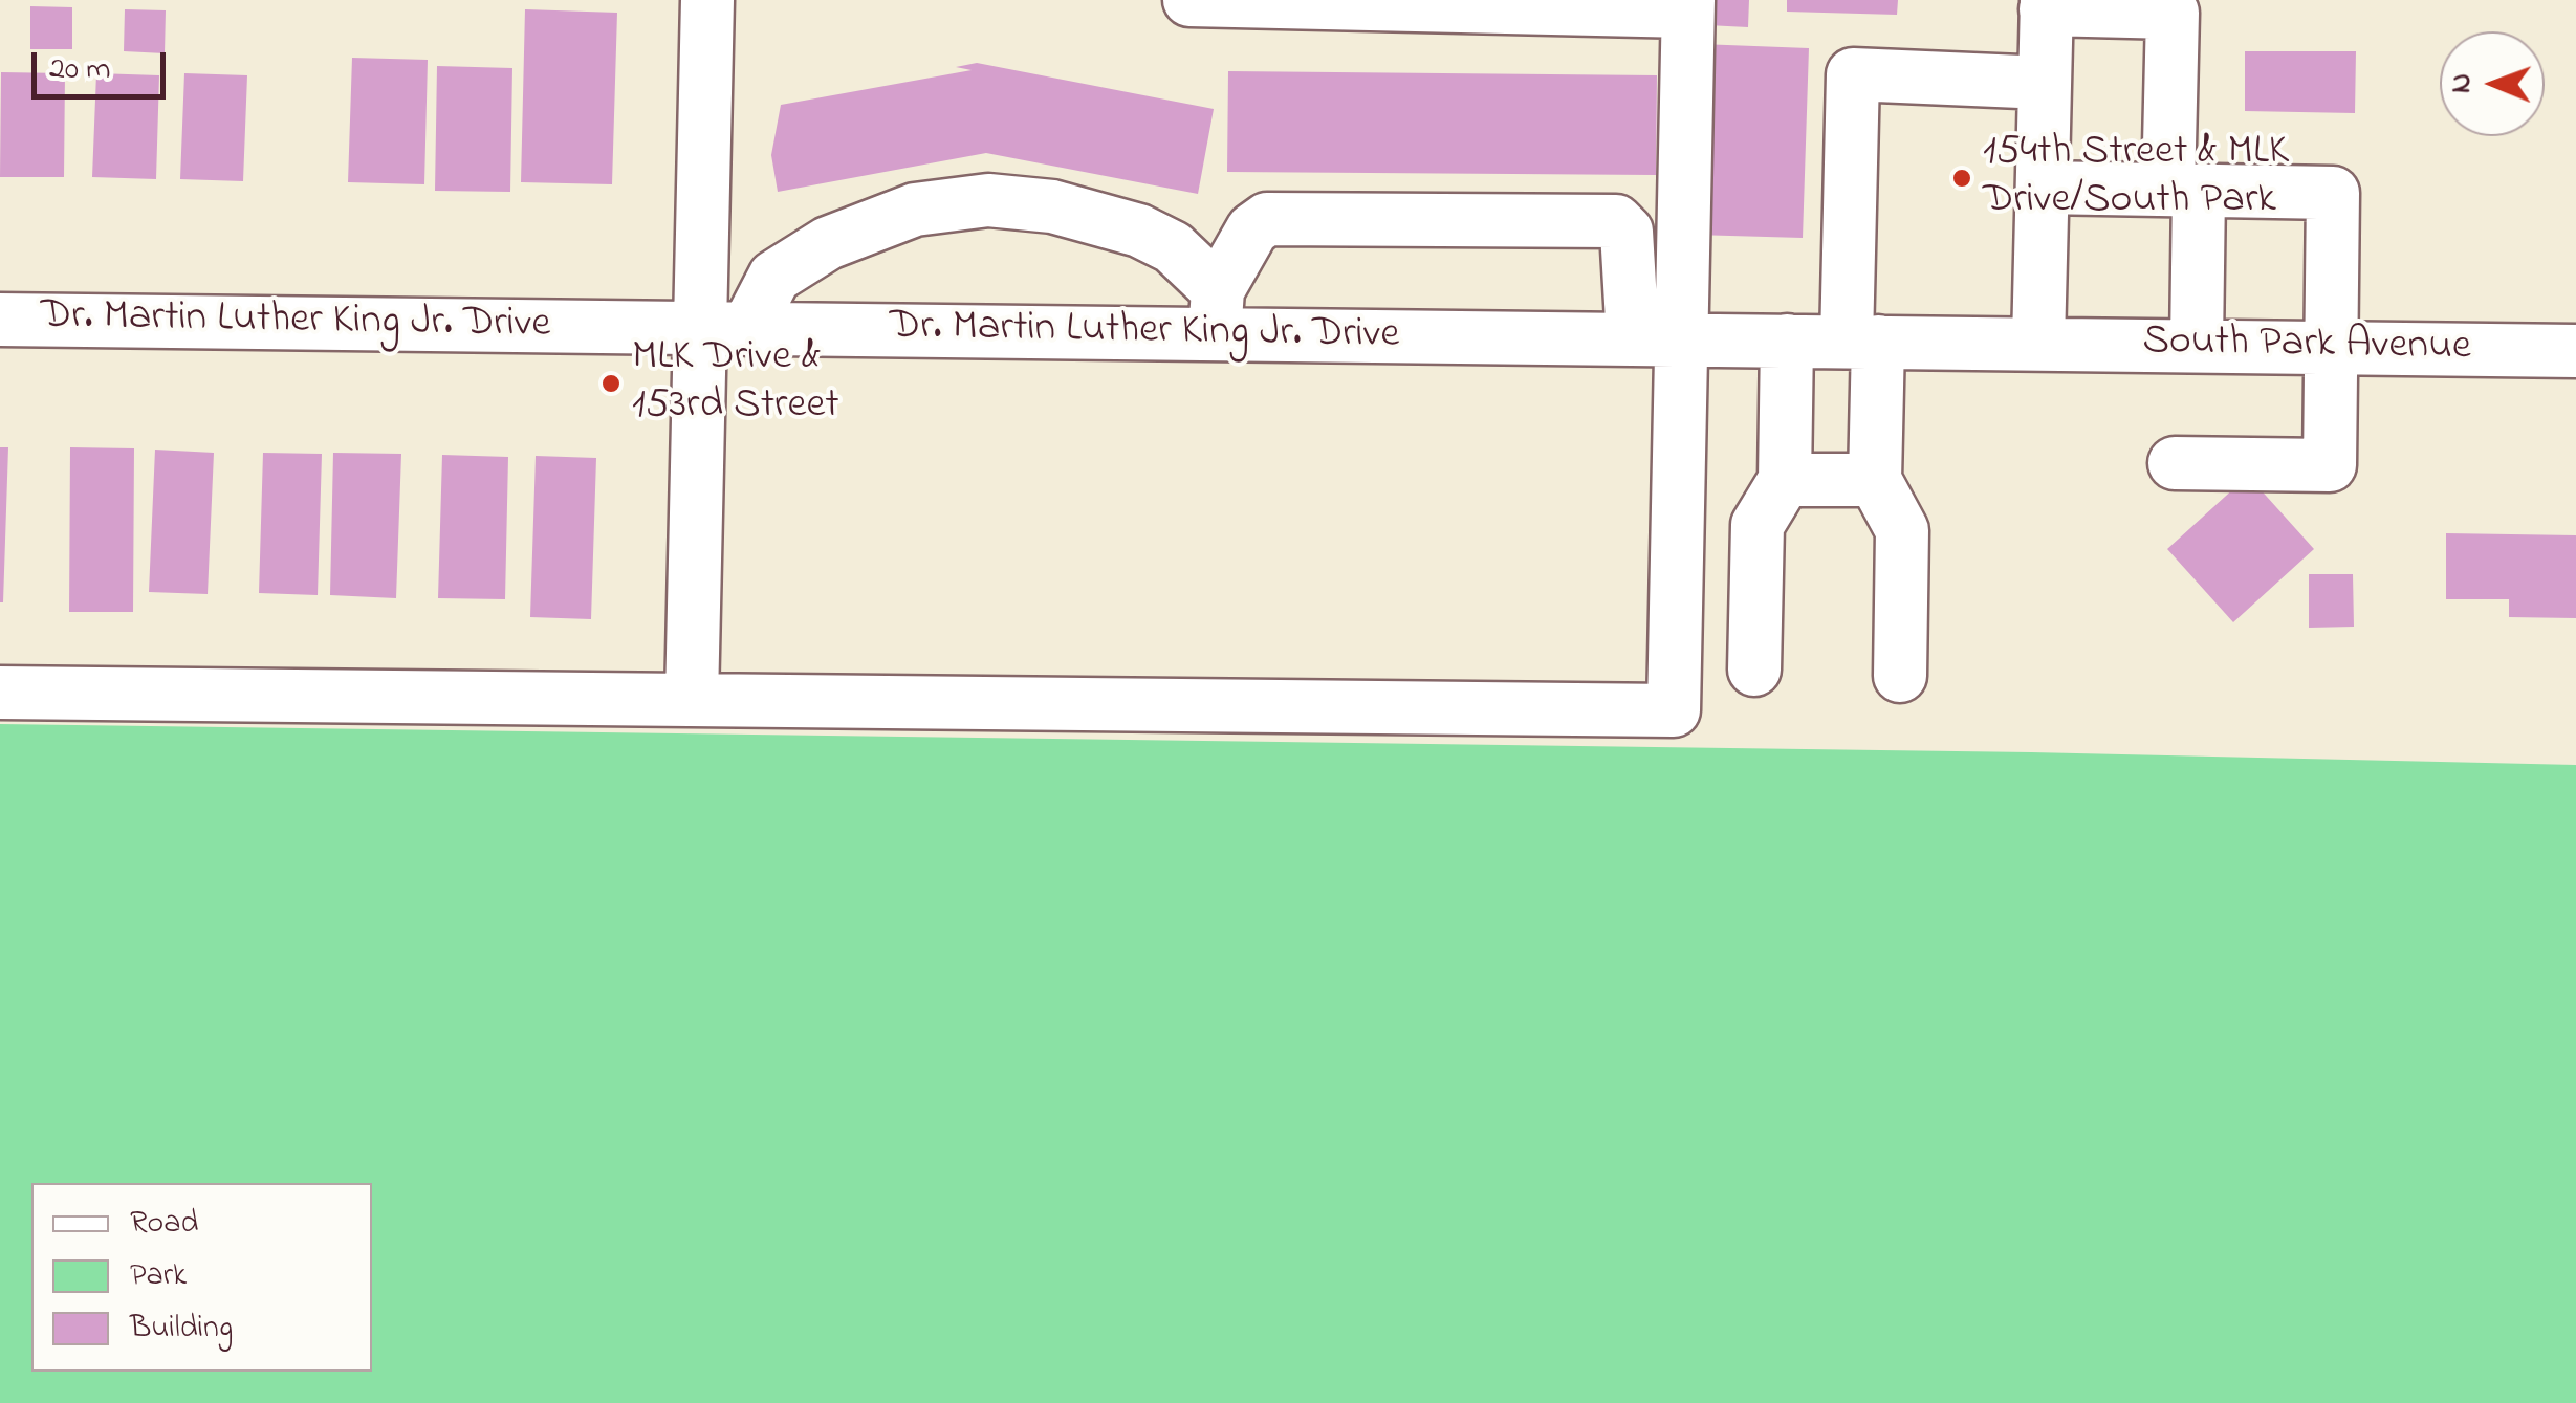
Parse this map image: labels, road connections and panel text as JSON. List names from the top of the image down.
{
  "streets": {
    "street": ["Dr. Martin Luther King Jr. Drive", "South Park Avenue"]
  },
  "crossings": [
    ["Dr. Martin Luther King Jr. Drive", "South Park Avenue"]
  ],
  "places": ["154th Street & MLK Drive/South Park", "MLK Drive & 153rd Street"],
  "legend": ["Road", "Park", "Building"],
  "scale_bar": "20 m",
  "north": "left"
}
